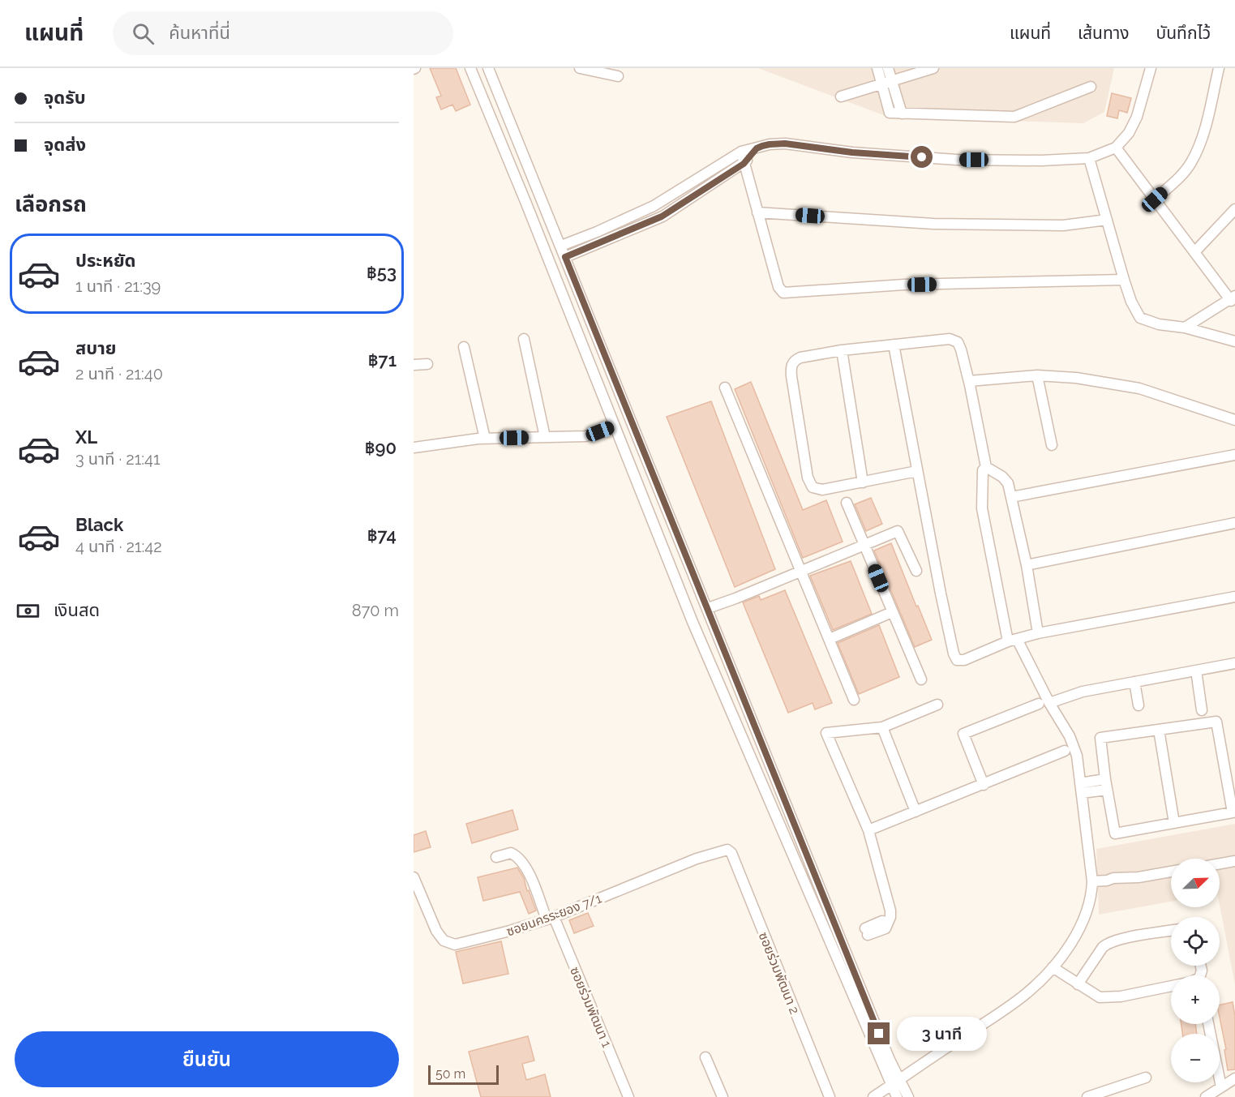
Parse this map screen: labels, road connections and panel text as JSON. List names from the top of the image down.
{
  "streets": {
    "street": ["ซอยนครระยอง 7/1", "ซอยร่วมพัฒนา 2", "ซอยร่วมพัฒนา 1"]
  },
  "crossings": [
    ["ซอยนครระยอง 7/1", "ซอยร่วมพัฒนา 2"],
    ["ซอยนครระยอง 7/1", "ซอยร่วมพัฒนา 1"]
  ],
  "scale_bar": "50 m",
  "north": "top right",
  "page": {
    "header": "แผนที่",
    "search": "ค้นหาที่นี่",
    "nav": ["แผนที่", "เส้นทาง", "บันทึกไว้"],
    "banner": ["จุดรับ", "จุดส่ง"],
    "heading": "เลือกรถ",
    "list": [
      {
        "name": "ประหยัด",
        "note": "1 นาที · 21:39",
        "value": "฿53"
      },
      {
        "name": "สบาย",
        "note": "2 นาที · 21:40",
        "value": "฿71"
      },
      {
        "name": "XL",
        "note": "3 นาที · 21:41",
        "value": "฿90"
      },
      {
        "name": "Black",
        "note": "4 นาที · 21:42",
        "value": "฿74"
      }
    ],
    "pay": ["เงินสด", "870 m"],
    "map_buttons": ["+", "−"],
    "bubble": "3 นาที",
    "buttons": "ยืนยัน",
    "scale": "50 m"
  }
}
